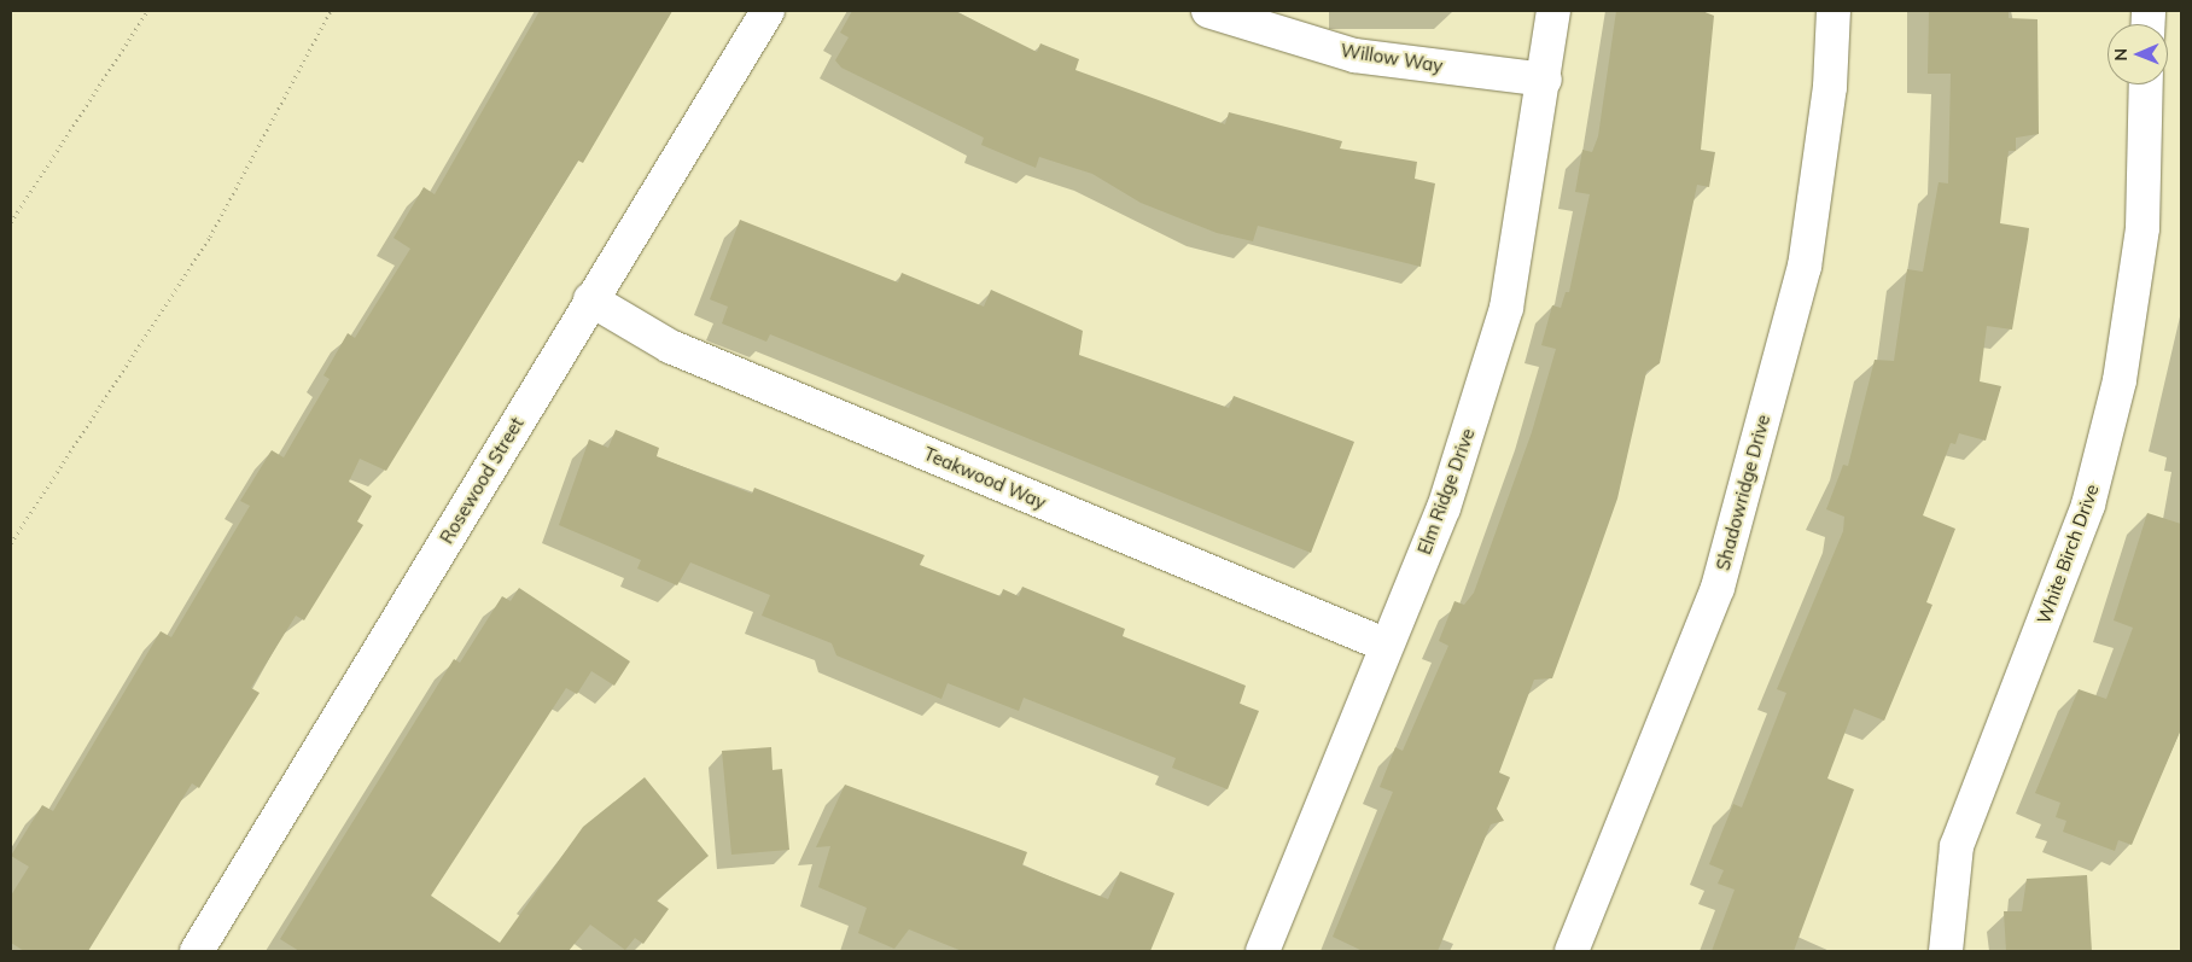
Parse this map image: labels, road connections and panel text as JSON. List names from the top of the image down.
{
  "streets": {
    "street": [
      "Willow Way",
      "Teakwood Way",
      "Rosewood Street",
      "Elm Ridge Drive",
      "Shadowridge Drive",
      "White Birch Drive"
    ]
  },
  "crossings": [
    ["Willow Way", "Elm Ridge Drive"],
    ["Teakwood Way", "Rosewood Street"],
    ["Teakwood Way", "Elm Ridge Drive"]
  ],
  "north": "left"
}
